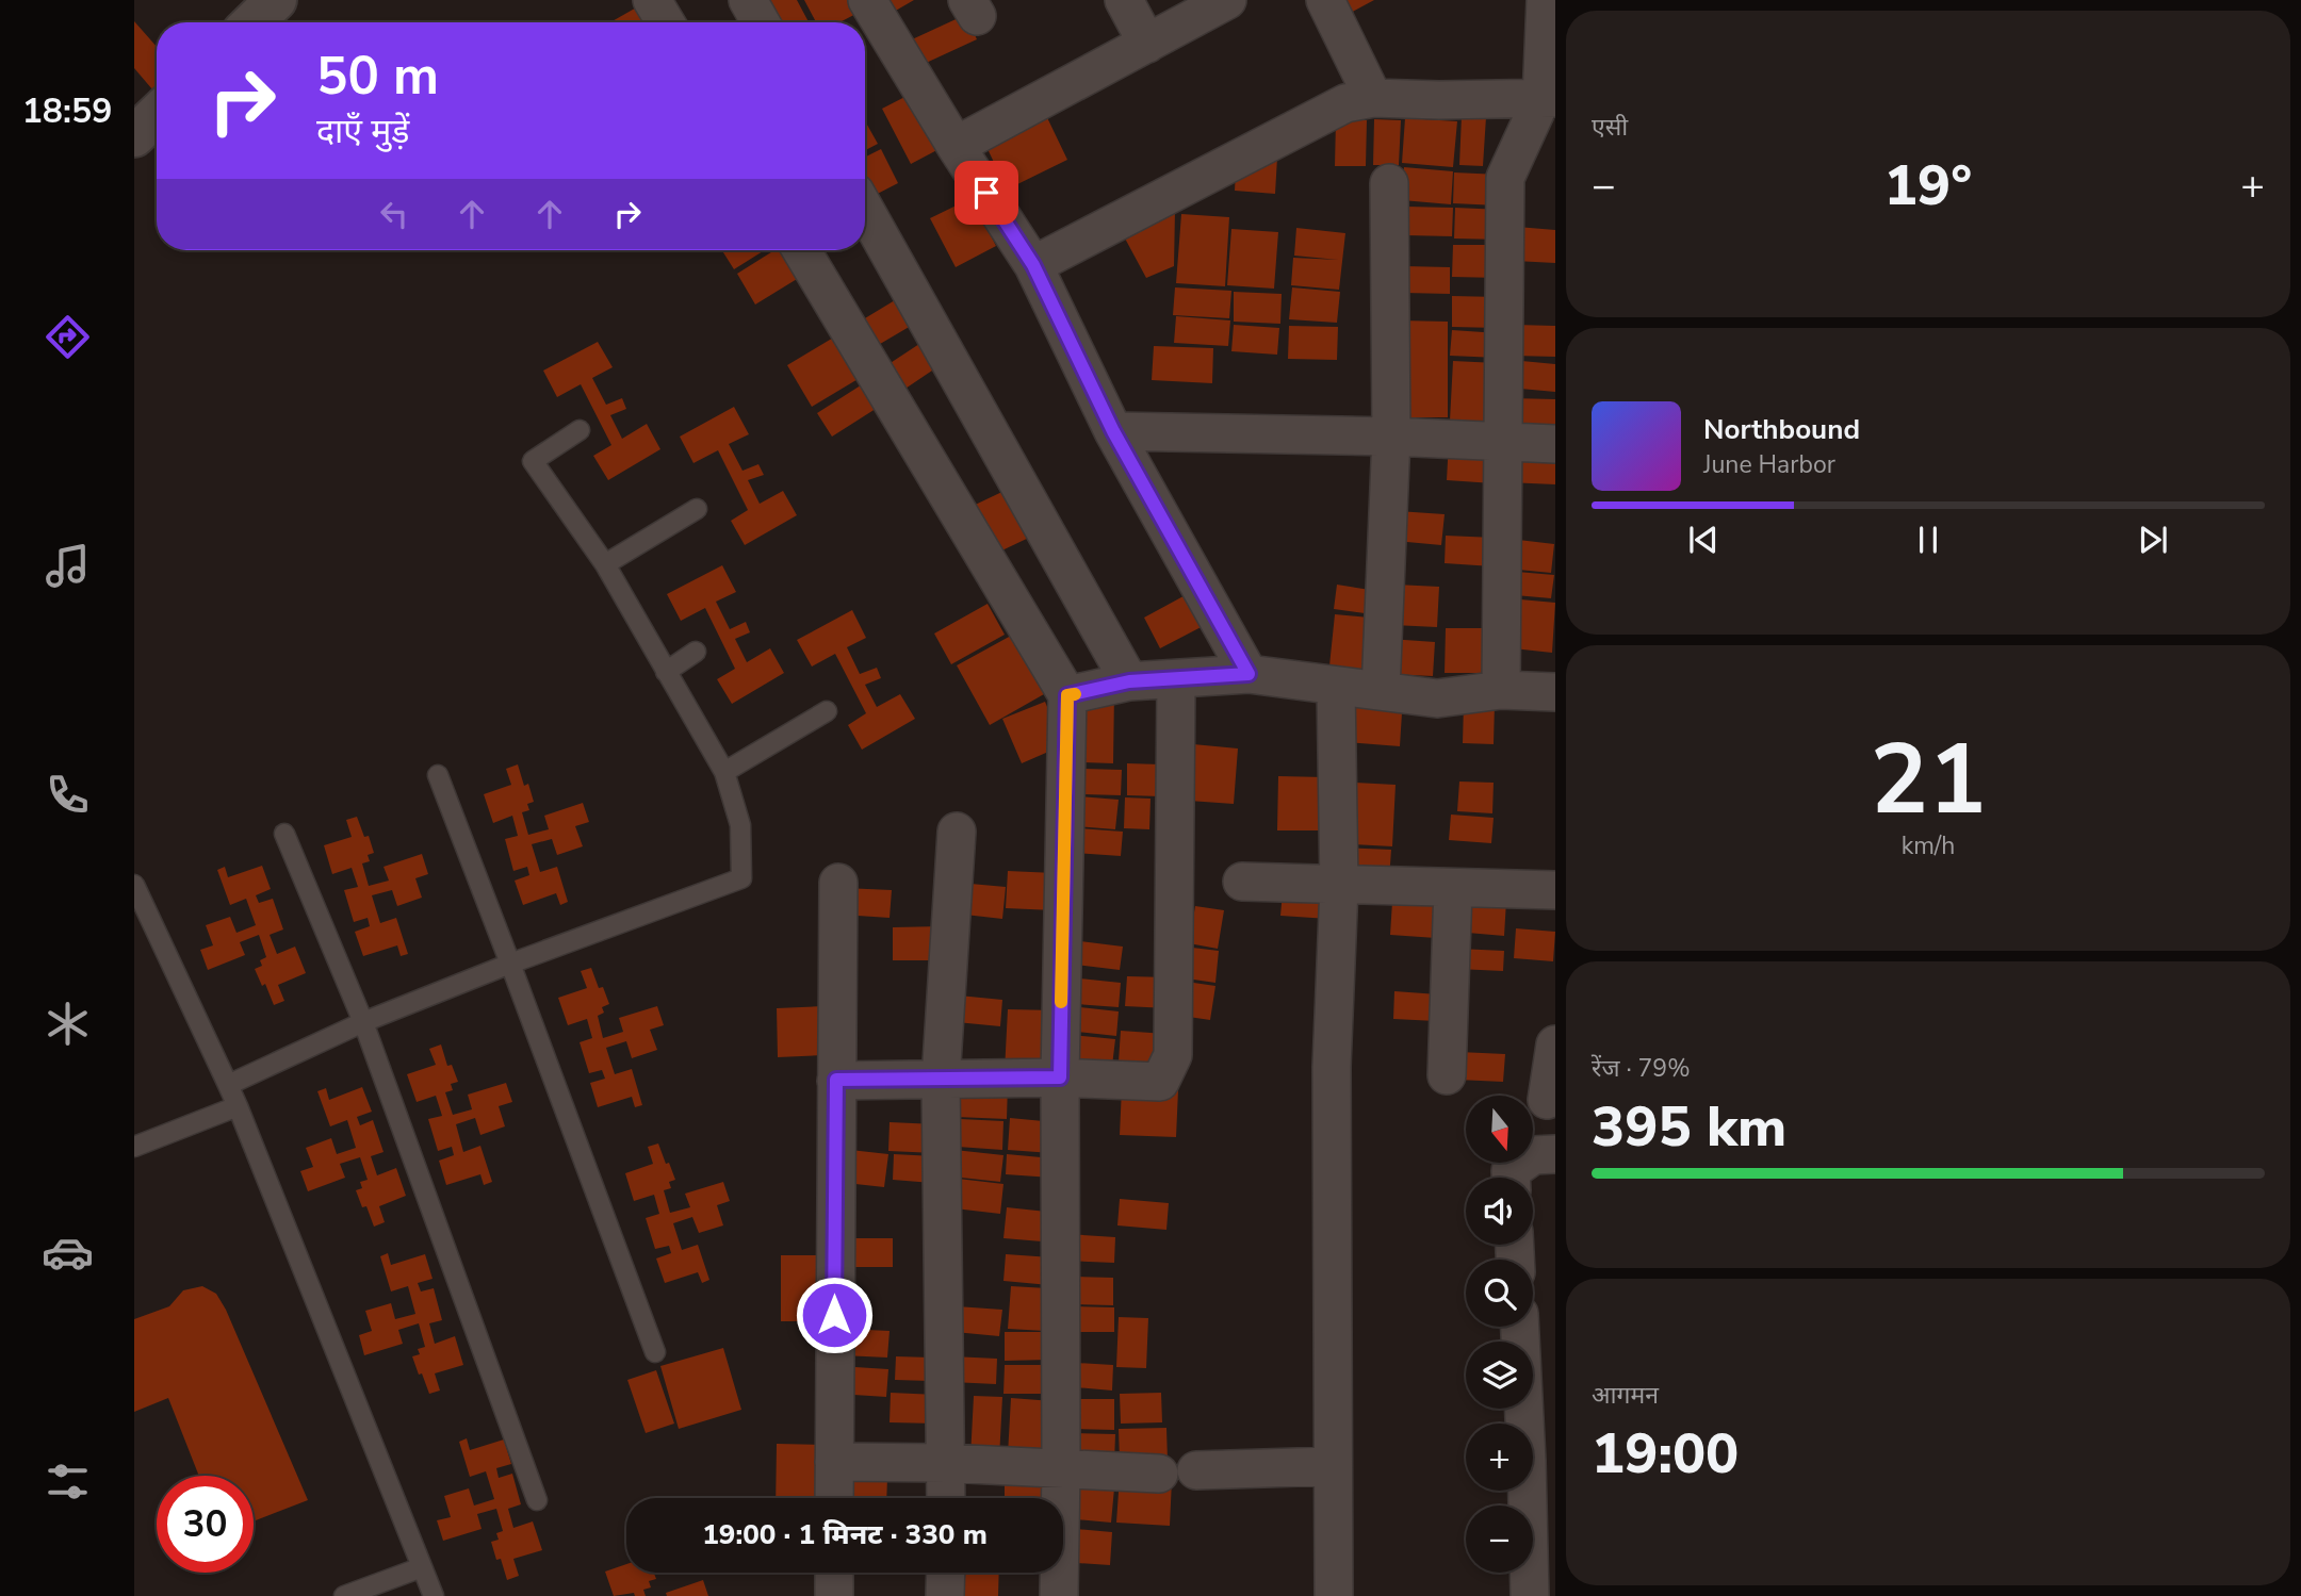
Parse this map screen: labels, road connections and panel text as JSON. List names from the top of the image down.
{
  "north": "bottom",
  "page": {
    "tabs": "18:59",
    "tile": [
      "एसी",
      ["21", "km/h"],
      ["रेंज · 79%", "395 km"],
      ["आगमन", "19:00"]
    ],
    "turn": ["50 m", "दाएँ मुड़ें"],
    "heat": ["−", "19°", "+"],
    "song": ["Northbound", "June Harbor"],
    "map_buttons": ["+", "−"],
    "limit": "30",
    "trip": "19:00 · 1 मिनट · 330 m"
  }
}
